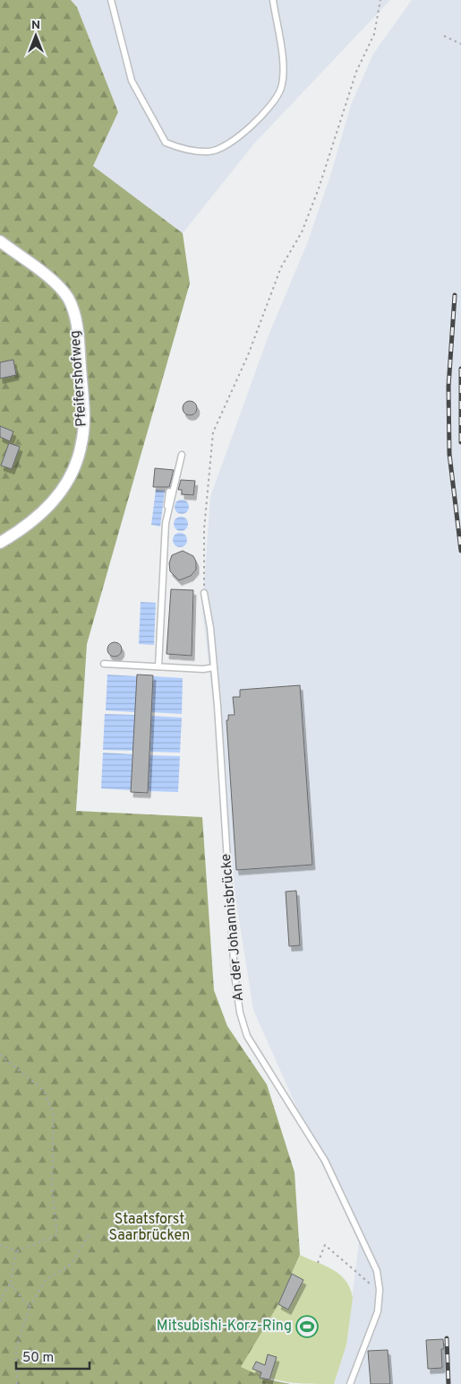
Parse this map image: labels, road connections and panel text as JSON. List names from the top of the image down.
{
  "streets": {
    "street": ["Pfeifershofweg"],
    "lane": ["An der Johannisbrücke"]
  },
  "parks": ["Staatsforst Saarbrücken"],
  "places": {
    "sports": ["Mitsubishi-Korz-Ring"]
  },
  "scale_bar": "50 m",
  "north": "top"
}
